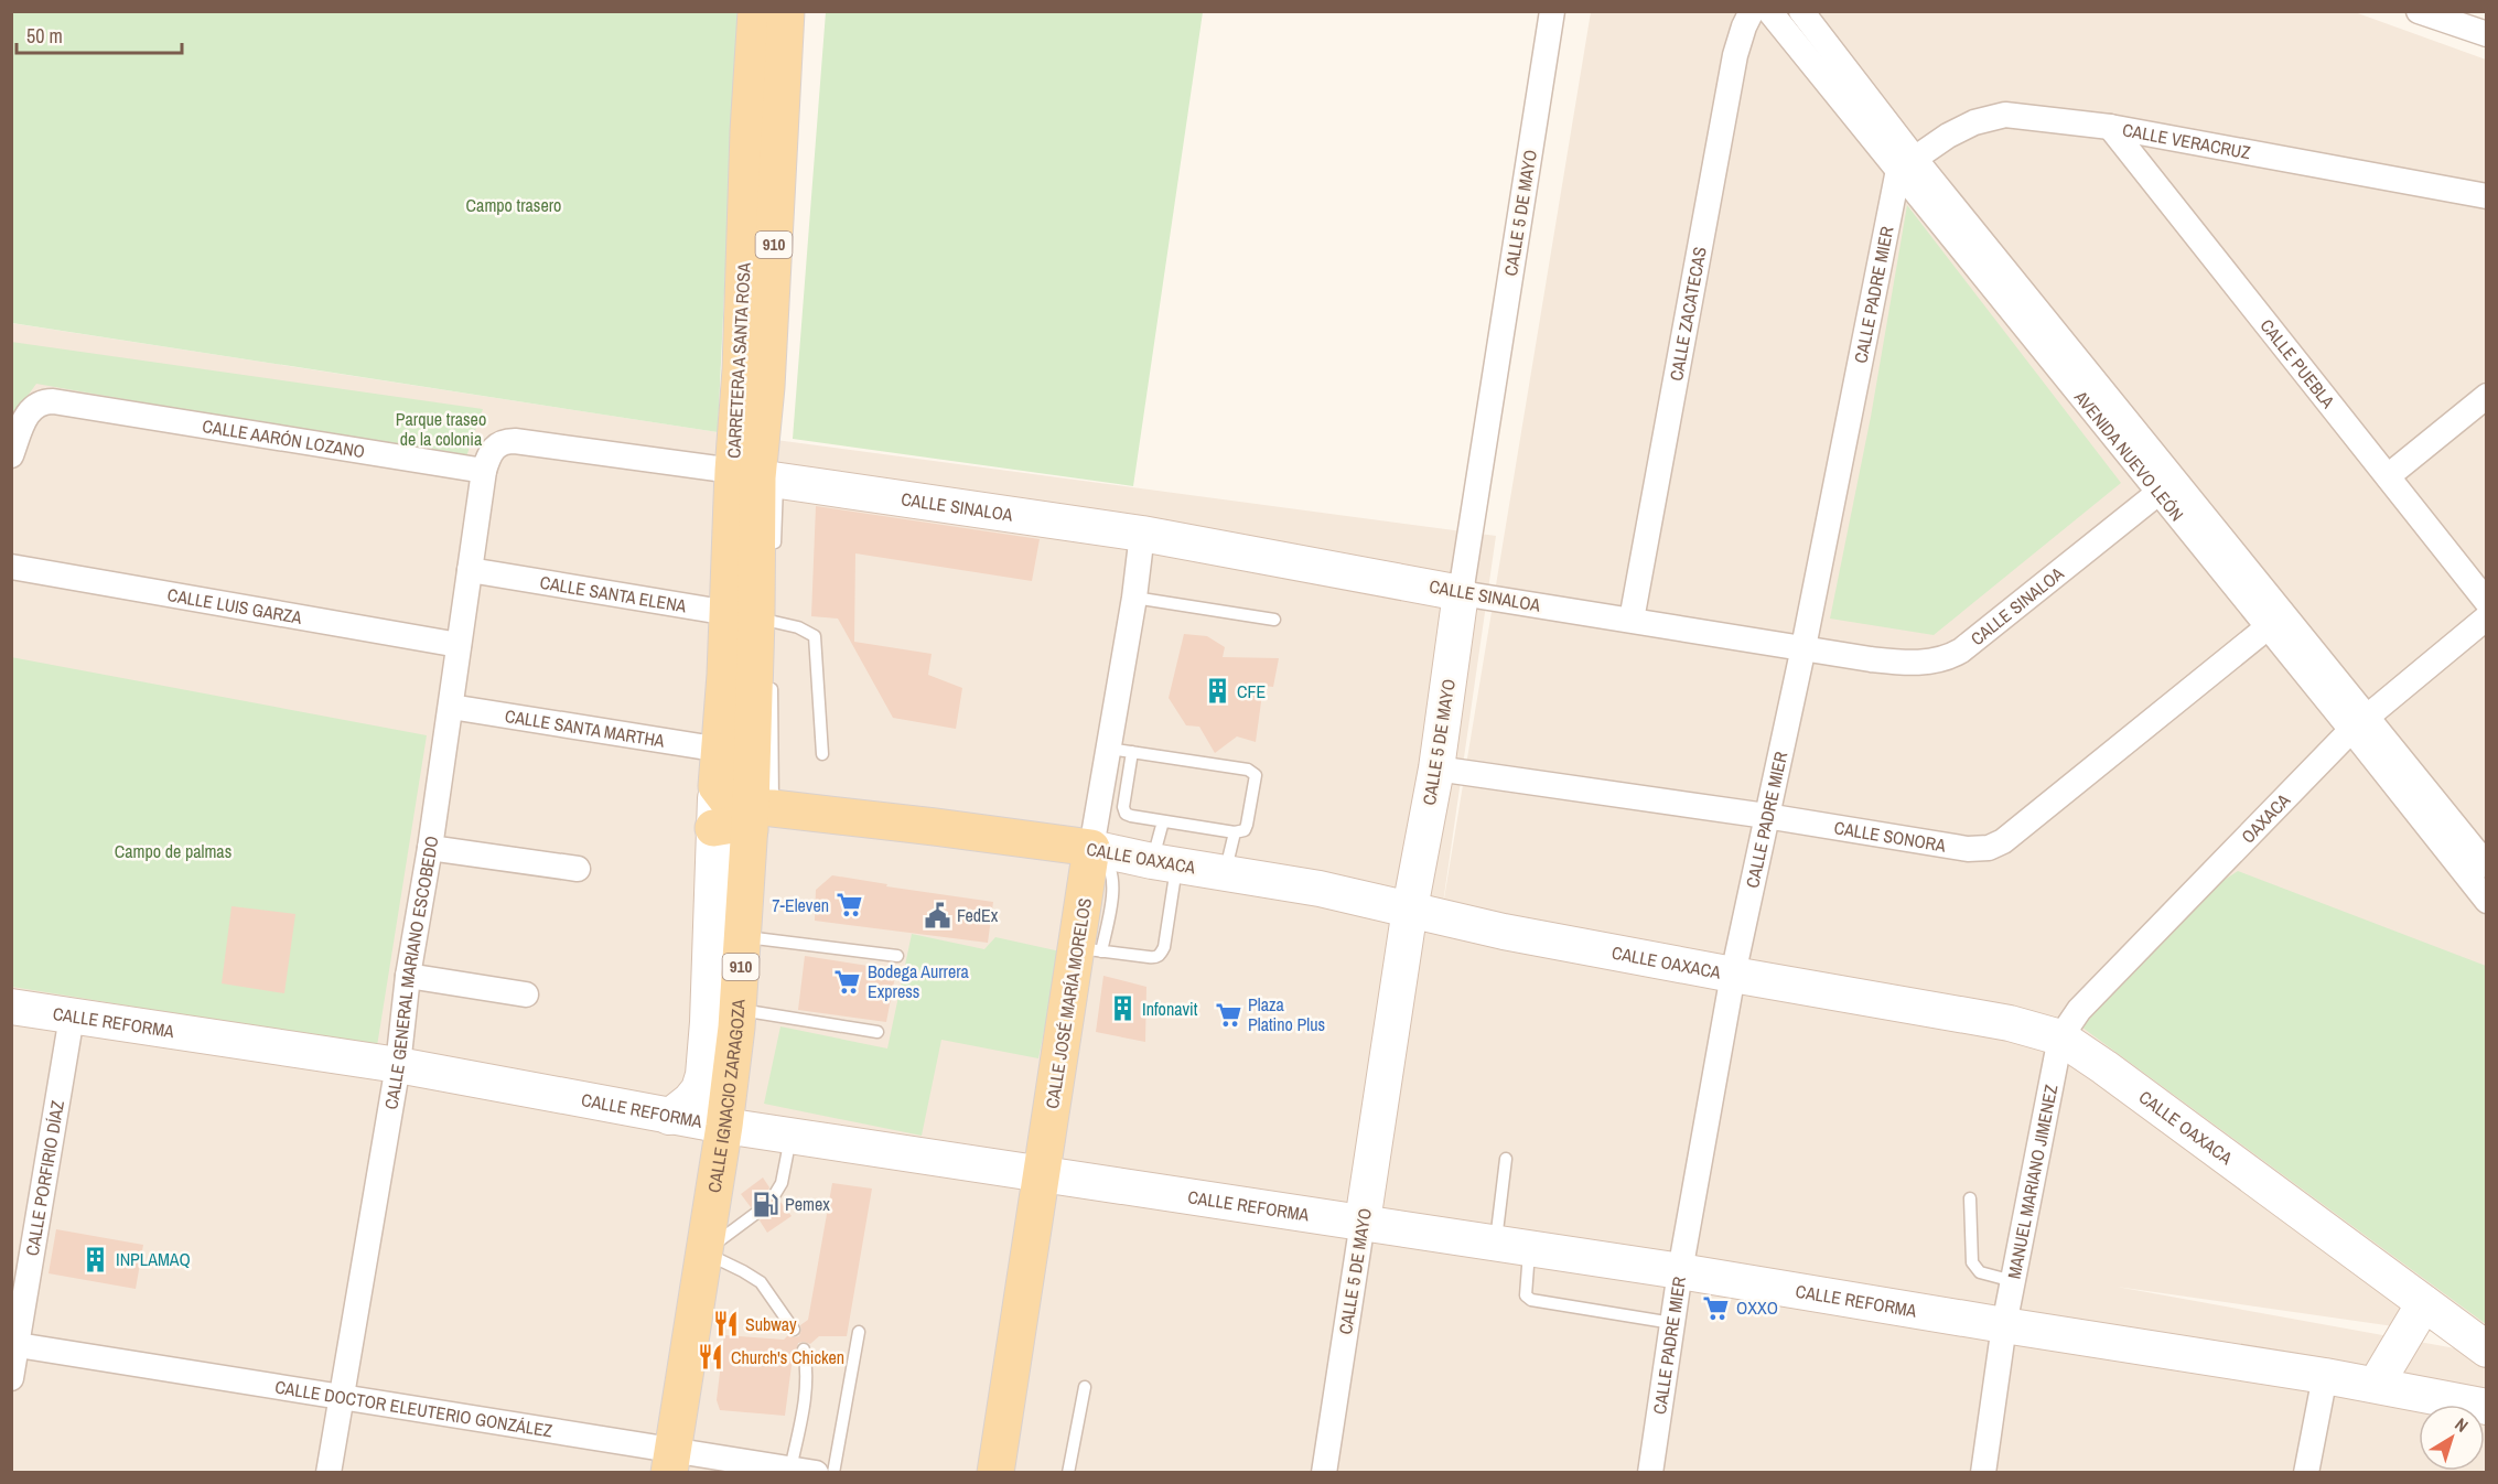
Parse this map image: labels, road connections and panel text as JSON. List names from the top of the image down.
{
  "streets": {
    "main road": [
      "910",
      "CARRETERA A SANTA ROSA",
      "CALLE OAXACA",
      "CALLE JOSÉ MARÍA MORELOS",
      "CALLE IGNACIO ZARAGOZA"
    ],
    "street": [
      "CALLE VERACRUZ",
      "CALLE 5 DE MAYO",
      "CALLE PADRE MIER",
      "CALLE ZACATECAS",
      "CALLE PUEBLA",
      "CALLE AARÓN LOZANO",
      "AVENIDA NUEVO LEÓN",
      "CALLE SINALOA",
      "CALLE SANTA ELENA",
      "CALLE LUIS GARZA",
      "CALLE SANTA MARTHA",
      "OAXACA",
      "CALLE SONORA",
      "CALLE GENERAL MARIANO ESCOBEDO",
      "CALLE REFORMA",
      "CALLE PORFIRIO DÍAZ",
      "MANUEL MARIANO JIMENEZ",
      "CALLE DOCTOR ELEUTERIO GONZÁLEZ"
    ]
  },
  "crossings": [
    ["CALLE VERACRUZ", "CALLE PADRE MIER"],
    ["CALLE VERACRUZ", "CALLE PUEBLA"],
    ["CALLE VERACRUZ", "AVENIDA NUEVO LEÓN"],
    ["CALLE 5 DE MAYO", "CALLE SINALOA"],
    ["CALLE 5 DE MAYO", "CALLE SONORA"],
    ["CALLE 5 DE MAYO", "CALLE OAXACA"],
    ["CALLE 5 DE MAYO", "CALLE REFORMA"],
    ["910", "CARRETERA A SANTA ROSA"],
    ["910", "CALLE SINALOA"],
    ["910", "CALLE SANTA ELENA"],
    ["910", "CALLE IGNACIO ZARAGOZA"],
    ["CALLE PADRE MIER", "AVENIDA NUEVO LEÓN"],
    ["CALLE PADRE MIER", "CALLE SINALOA"],
    ["CALLE PADRE MIER", "CALLE SONORA"],
    ["CALLE PADRE MIER", "CALLE OAXACA"],
    ["CALLE PADRE MIER", "CALLE REFORMA"],
    ["CALLE ZACATECAS", "CALLE SINALOA"],
    ["CARRETERA A SANTA ROSA", "CALLE SINALOA"],
    ["CALLE AARÓN LOZANO", "CALLE GENERAL MARIANO ESCOBEDO"],
    ["AVENIDA NUEVO LEÓN", "CALLE SINALOA"],
    ["AVENIDA NUEVO LEÓN", "OAXACA"],
    ["AVENIDA NUEVO LEÓN", "CALLE SONORA"],
    ["CALLE SINALOA", "CALLE JOSÉ MARÍA MORELOS"],
    ["CALLE SANTA ELENA", "CALLE GENERAL MARIANO ESCOBEDO"],
    ["CALLE SANTA ELENA", "CALLE IGNACIO ZARAGOZA"],
    ["CALLE LUIS GARZA", "CALLE GENERAL MARIANO ESCOBEDO"],
    ["CALLE SANTA MARTHA", "CALLE GENERAL MARIANO ESCOBEDO"],
    ["CALLE SANTA MARTHA", "CALLE IGNACIO ZARAGOZA"],
    ["OAXACA", "CALLE OAXACA"],
    ["OAXACA", "MANUEL MARIANO JIMENEZ"],
    ["CALLE OAXACA", "CALLE JOSÉ MARÍA MORELOS"],
    ["CALLE OAXACA", "CALLE IGNACIO ZARAGOZA"],
    ["CALLE OAXACA", "MANUEL MARIANO JIMENEZ"],
    ["CALLE GENERAL MARIANO ESCOBEDO", "CALLE REFORMA"],
    ["CALLE GENERAL MARIANO ESCOBEDO", "CALLE DOCTOR ELEUTERIO GONZÁLEZ"],
    ["CALLE JOSÉ MARÍA MORELOS", "CALLE REFORMA"],
    ["CALLE REFORMA", "CALLE IGNACIO ZARAGOZA"],
    ["CALLE REFORMA", "CALLE PORFIRIO DÍAZ"],
    ["CALLE REFORMA", "MANUEL MARIANO JIMENEZ"],
    ["CALLE IGNACIO ZARAGOZA", "CALLE DOCTOR ELEUTERIO GONZÁLEZ"],
    ["CALLE PORFIRIO DÍAZ", "CALLE DOCTOR ELEUTERIO GONZÁLEZ"]
  ],
  "parks": ["Campo trasero", "Parque traseo de la colonia", "Campo de palmas"],
  "places": {
    "building": ["CFE", "Infonavit", "INPLAMAQ"],
    "supermarket": [
      "7-Eleven",
      "Bodega Aurrera Express",
      "Plaza Platino Plus",
      "OXXO"
    ],
    "public building": ["FedEx"],
    "fuel station": ["Pemex"],
    "restaurant": ["Subway", "Church's Chicken"]
  },
  "scale_bar": "50 m",
  "north": "top right"
}
